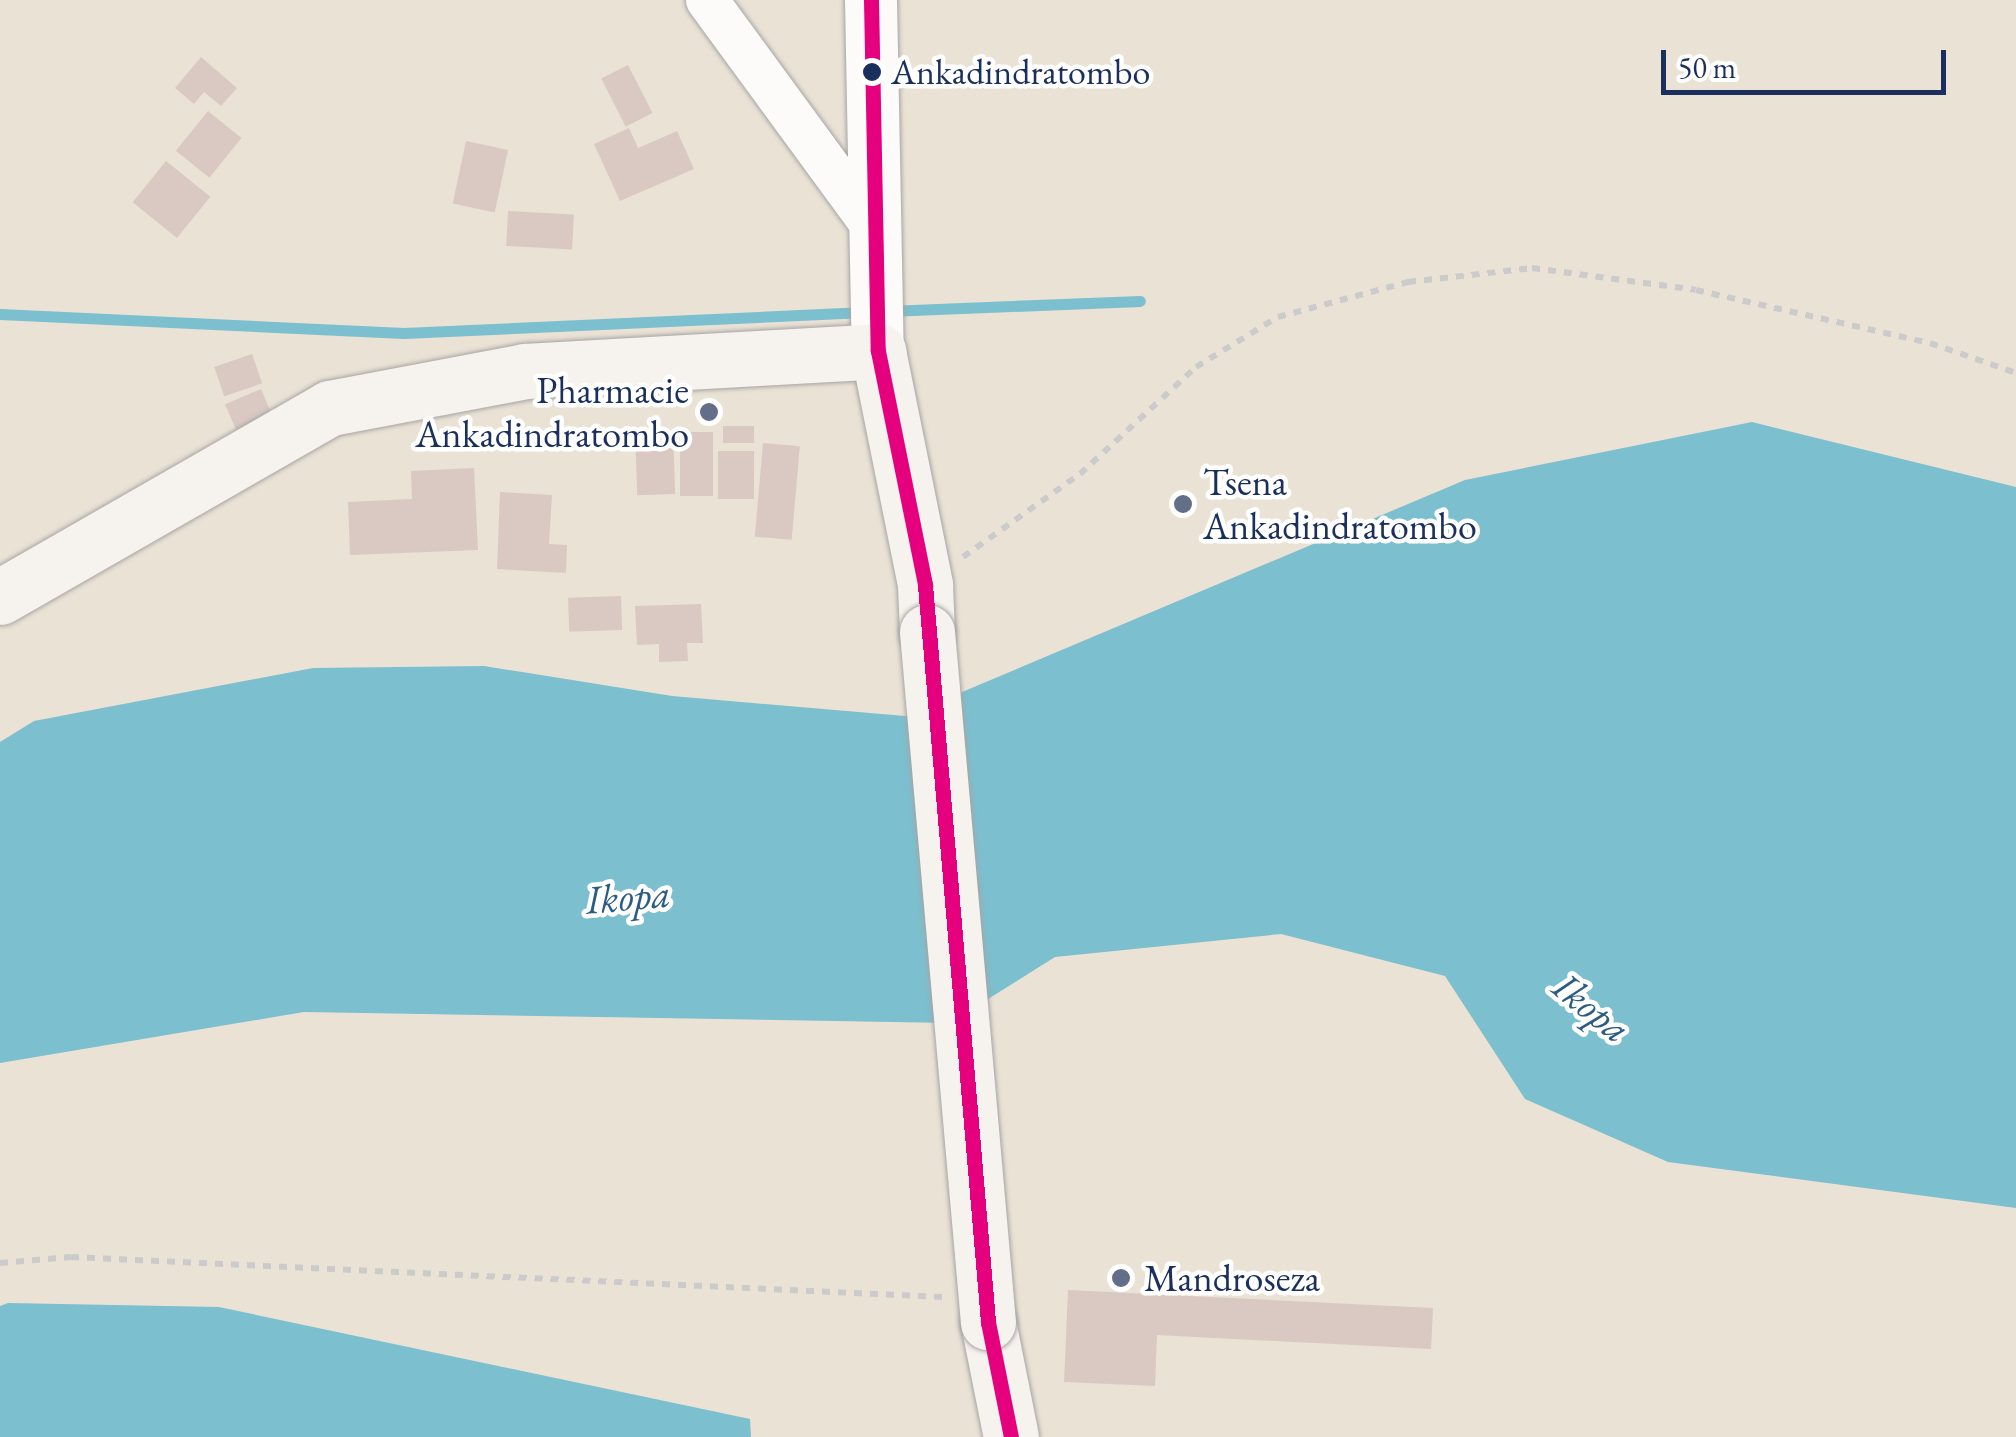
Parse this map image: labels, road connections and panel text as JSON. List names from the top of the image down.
{
  "water": ["Ikopa"],
  "places": [
    "Ankadindratombo",
    "Pharmacie Ankadindratombo",
    "Tsena Ankadindratombo",
    "Mandroseza"
  ],
  "scale_bar": "50 m"
}
